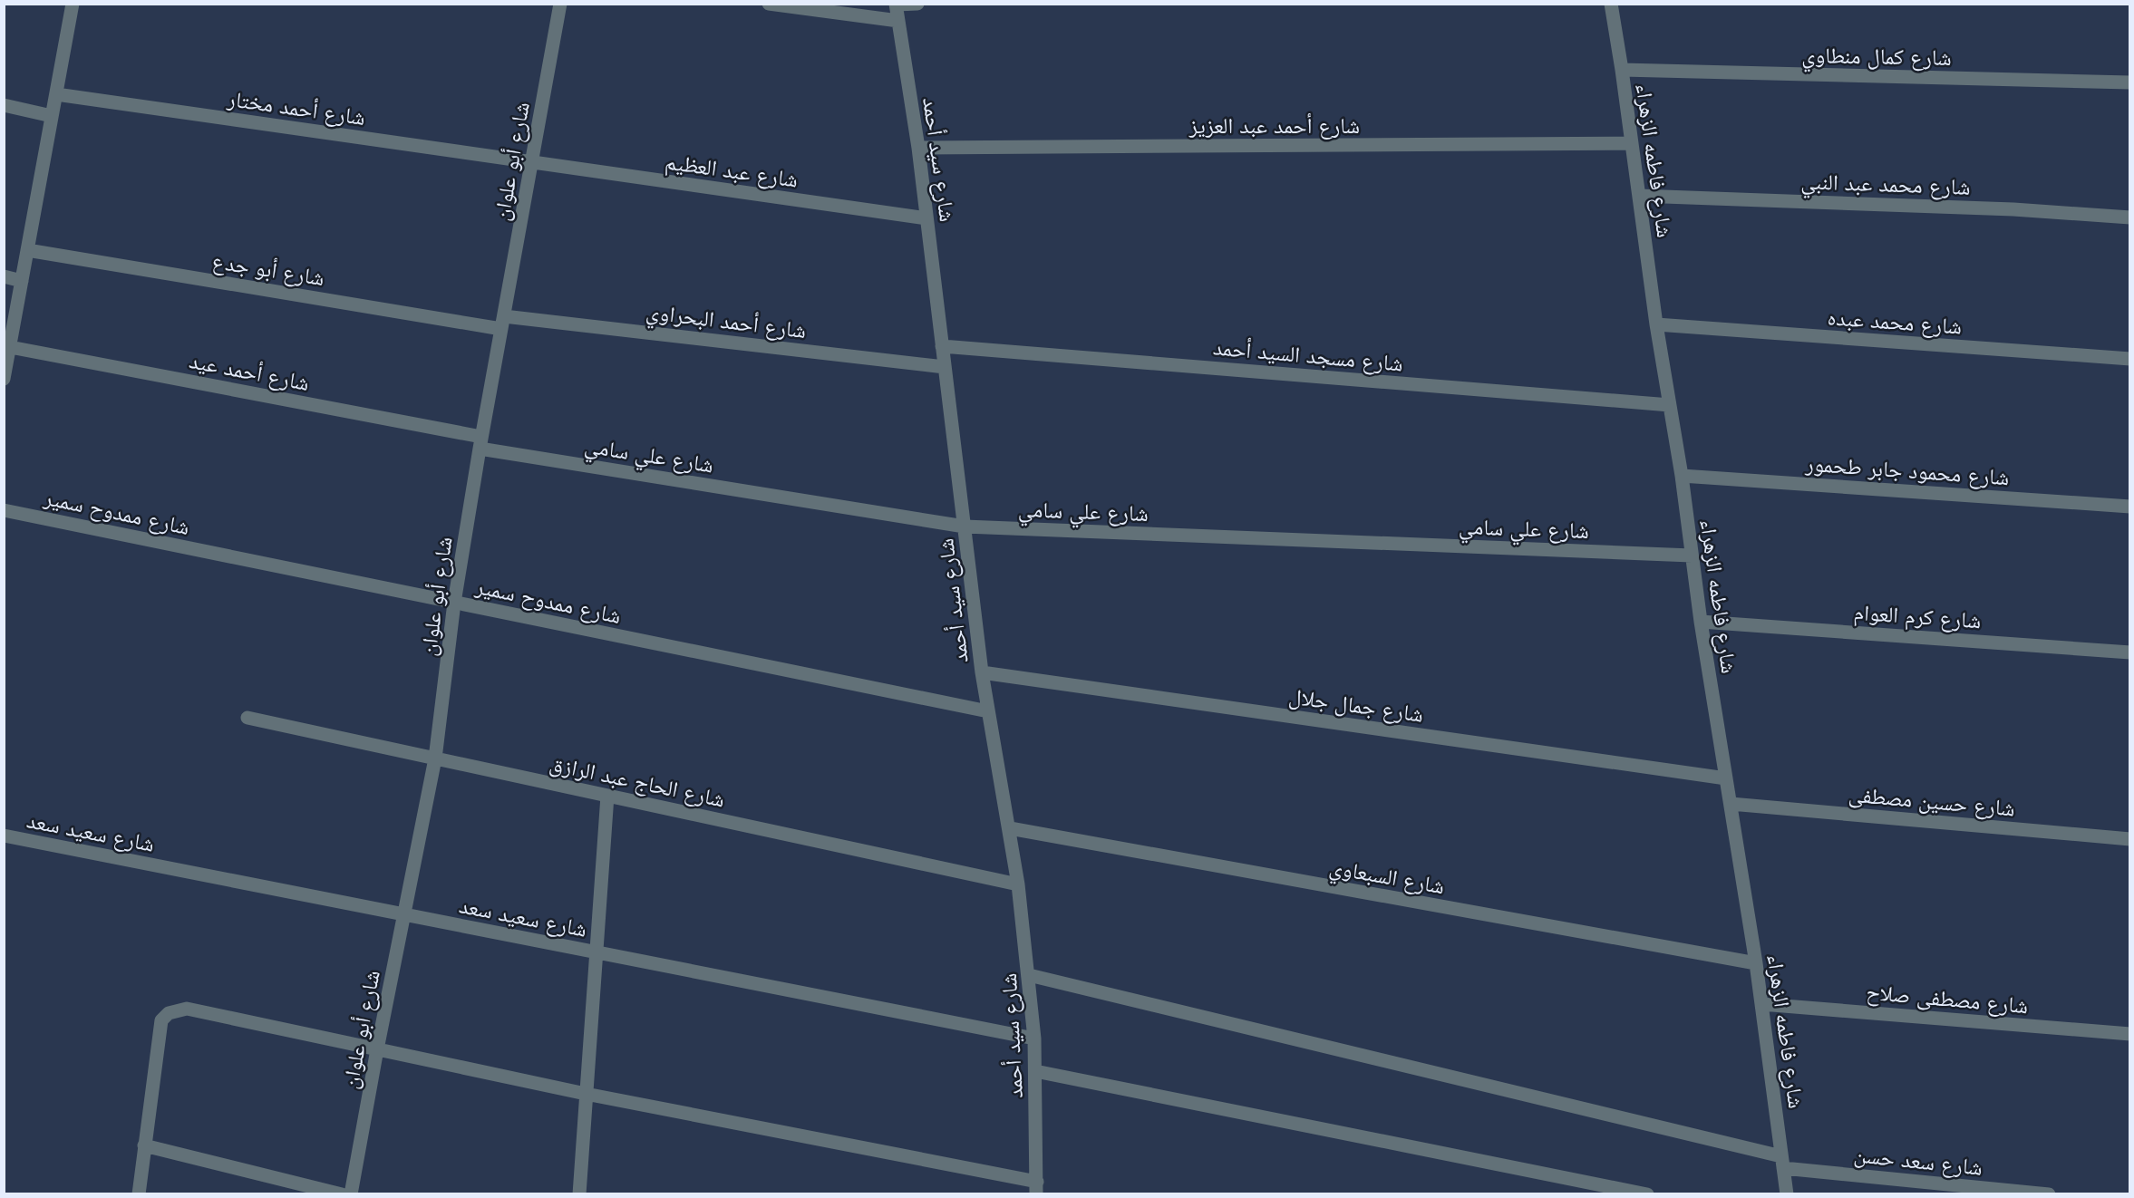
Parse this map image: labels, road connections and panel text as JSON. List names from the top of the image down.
{
  "streets": {
    "street": [
      "شارع كمال منطاوي",
      "شارع أحمد مختار",
      "شارع أحمد عبد العزيز",
      "شارع سيد أحمد",
      "شارع فاطمه الزهراء",
      "شارع أبو علوان",
      "شارع عبد العظيم",
      "شارع محمد عبد النبي",
      "شارع أبو جدع",
      "شارع أحمد البحراوي",
      "شارع محمد عبده",
      "شارع مسجد السيد أحمد",
      "شارع أحمد عيد",
      "شارع علي سامي",
      "شارع محمود جابر طحمور",
      "شارع ممدوح سمير",
      "شارع كرم العوام",
      "شارع جمال جلال",
      "شارع الحاج عبد الرازق",
      "شارع حسين مصطفى",
      "شارع سعيد سعد",
      "شارع السبعاوي",
      "شارع مصطفى صلاح",
      "شارع سعد حسن"
    ]
  },
  "crossings": [
    ["شارع كمال منطاوي", "شارع فاطمه الزهراء"],
    ["شارع أحمد مختار", "شارع أبو علوان"],
    ["شارع أحمد مختار", "شارع عبد العظيم"],
    ["شارع أحمد عبد العزيز", "شارع سيد أحمد"],
    ["شارع أحمد عبد العزيز", "شارع فاطمه الزهراء"],
    ["شارع سيد أحمد", "شارع عبد العظيم"],
    ["شارع سيد أحمد", "شارع أحمد البحراوي"],
    ["شارع سيد أحمد", "شارع مسجد السيد أحمد"],
    ["شارع سيد أحمد", "شارع علي سامي"],
    ["شارع سيد أحمد", "شارع ممدوح سمير"],
    ["شارع سيد أحمد", "شارع جمال جلال"],
    ["شارع سيد أحمد", "شارع الحاج عبد الرازق"],
    ["شارع سيد أحمد", "شارع سعيد سعد"],
    ["شارع سيد أحمد", "شارع السبعاوي"],
    ["شارع سيد أحمد", "شارع سعد حسن"],
    ["شارع فاطمه الزهراء", "شارع محمد عبد النبي"],
    ["شارع فاطمه الزهراء", "شارع محمد عبده"],
    ["شارع فاطمه الزهراء", "شارع مسجد السيد أحمد"],
    ["شارع فاطمه الزهراء", "شارع علي سامي"],
    ["شارع فاطمه الزهراء", "شارع محمود جابر طحمور"],
    ["شارع فاطمه الزهراء", "شارع كرم العوام"],
    ["شارع فاطمه الزهراء", "شارع جمال جلال"],
    ["شارع فاطمه الزهراء", "شارع حسين مصطفى"],
    ["شارع فاطمه الزهراء", "شارع السبعاوي"],
    ["شارع فاطمه الزهراء", "شارع مصطفى صلاح"],
    ["شارع فاطمه الزهراء", "شارع سعد حسن"],
    ["شارع أبو علوان", "شارع عبد العظيم"],
    ["شارع أبو علوان", "شارع أبو جدع"],
    ["شارع أبو علوان", "شارع أحمد البحراوي"],
    ["شارع أبو علوان", "شارع أحمد عيد"],
    ["شارع أبو علوان", "شارع علي سامي"],
    ["شارع أبو علوان", "شارع ممدوح سمير"],
    ["شارع أبو علوان", "شارع الحاج عبد الرازق"],
    ["شارع أبو علوان", "شارع سعيد سعد"],
    ["شارع أبو جدع", "شارع أحمد البحراوي"],
    ["شارع أحمد عيد", "شارع علي سامي"]
  ]
}
